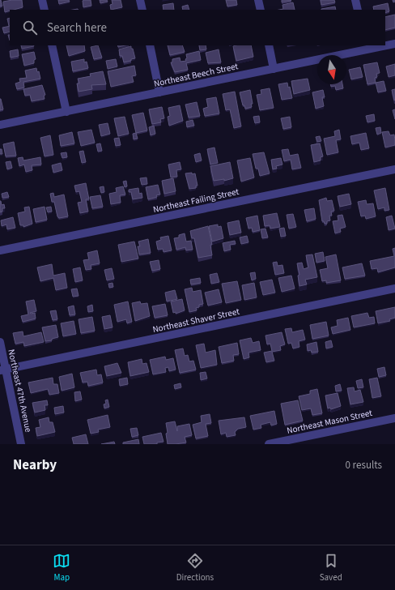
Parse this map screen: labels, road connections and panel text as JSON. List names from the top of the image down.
{
  "streets": {
    "street": [
      "Northeast Beech Street",
      "Northeast Failing Street",
      "Northeast Shaver Street",
      "Northeast 47th Avenue",
      "Northeast Mason Street"
    ]
  },
  "crossings": [
    ["Northeast Shaver Street", "Northeast 47th Avenue"]
  ],
  "north": "bottom",
  "page": {
    "search": "Search here",
    "heading": ["Nearby", "0 results"],
    "nav": ["Map", "Directions", "Saved"]
  }
}
